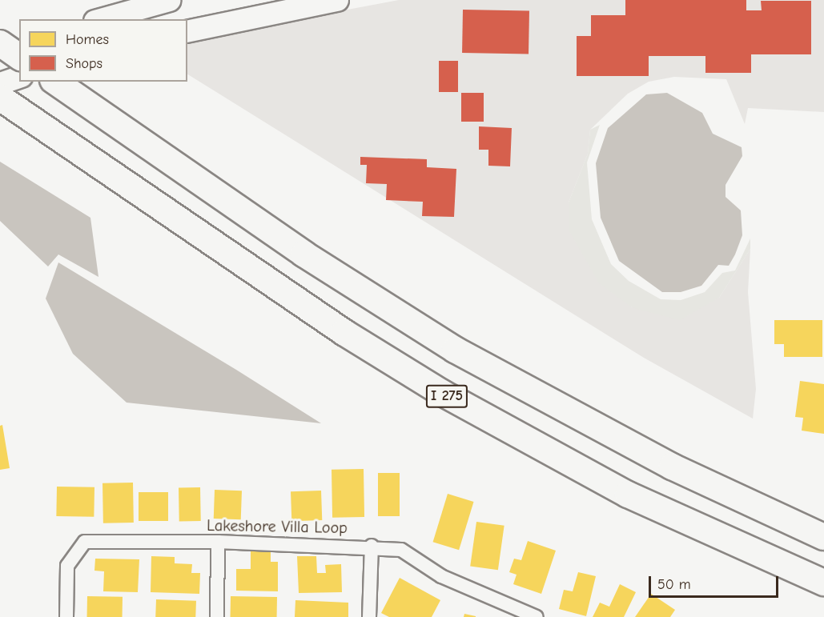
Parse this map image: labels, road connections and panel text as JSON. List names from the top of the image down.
{
  "streets": {
    "highway": ["I 275"],
    "street": ["Lakeshore Villa Loop"]
  },
  "legend": ["Homes", "Shops"],
  "scale_bar": "50 m"
}
